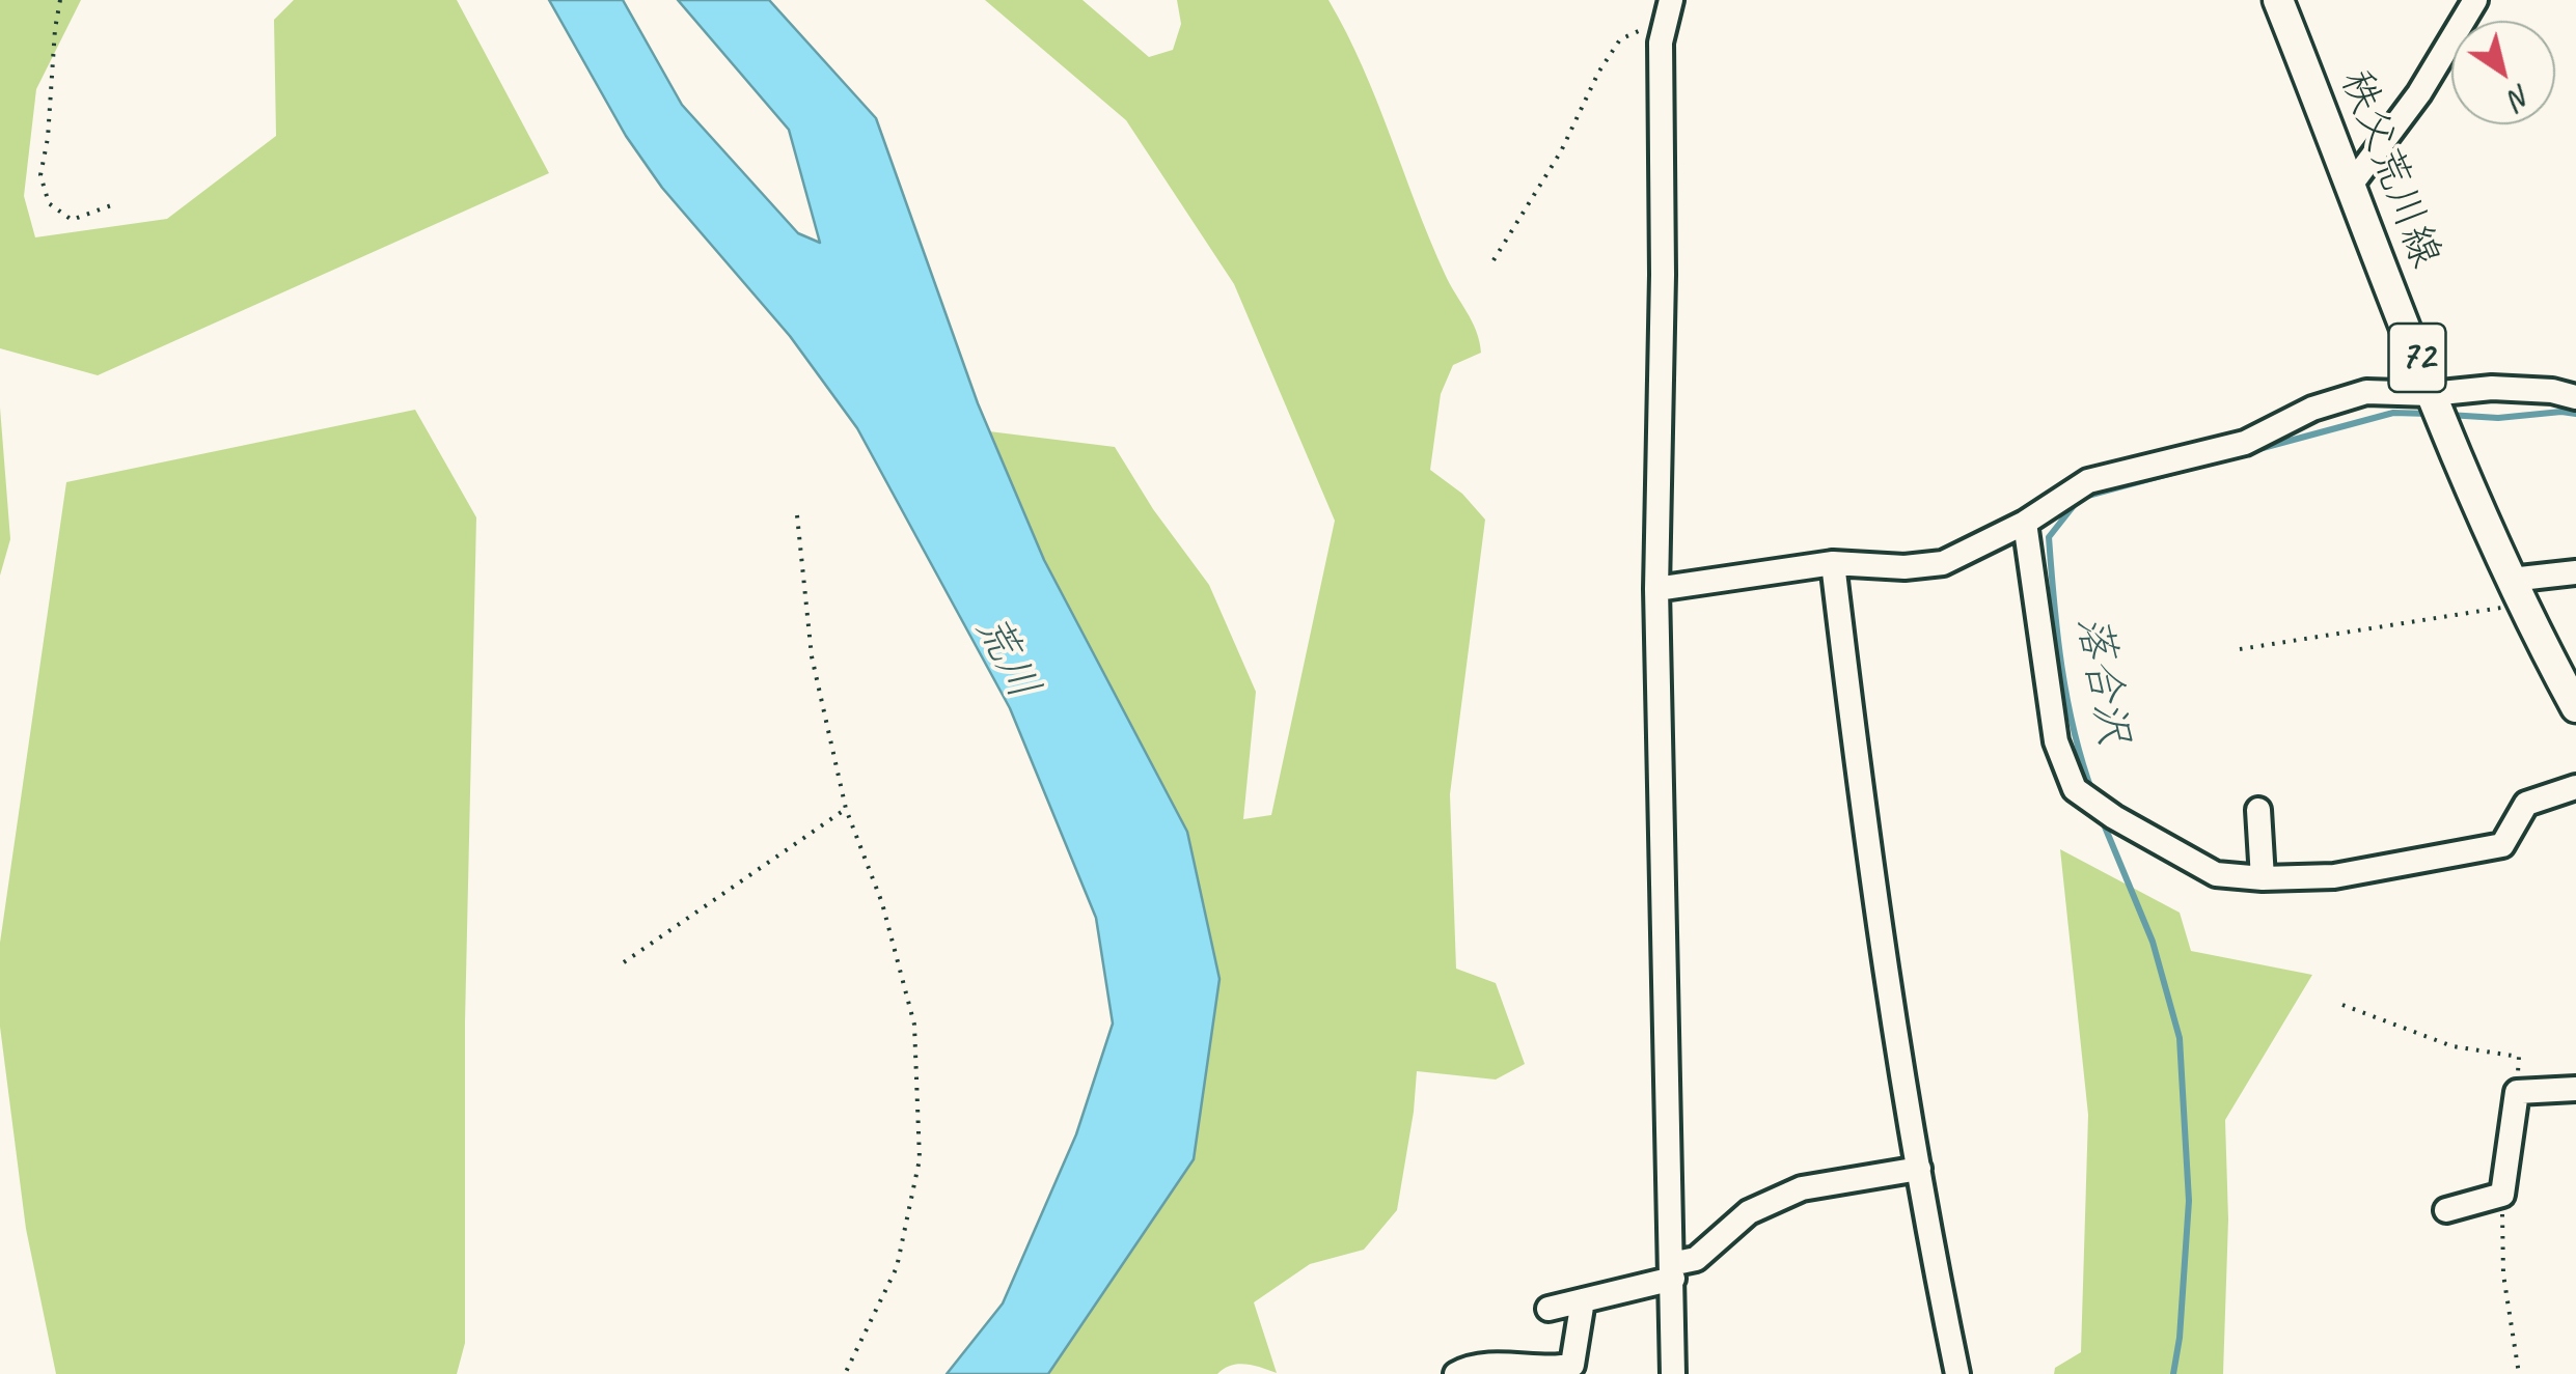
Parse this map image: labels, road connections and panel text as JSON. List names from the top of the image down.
{
  "streets": {
    "main road": ["秩父荒川線", "72"]
  },
  "water": ["荒川", "落合沢"],
  "north": "bottom right"
}
